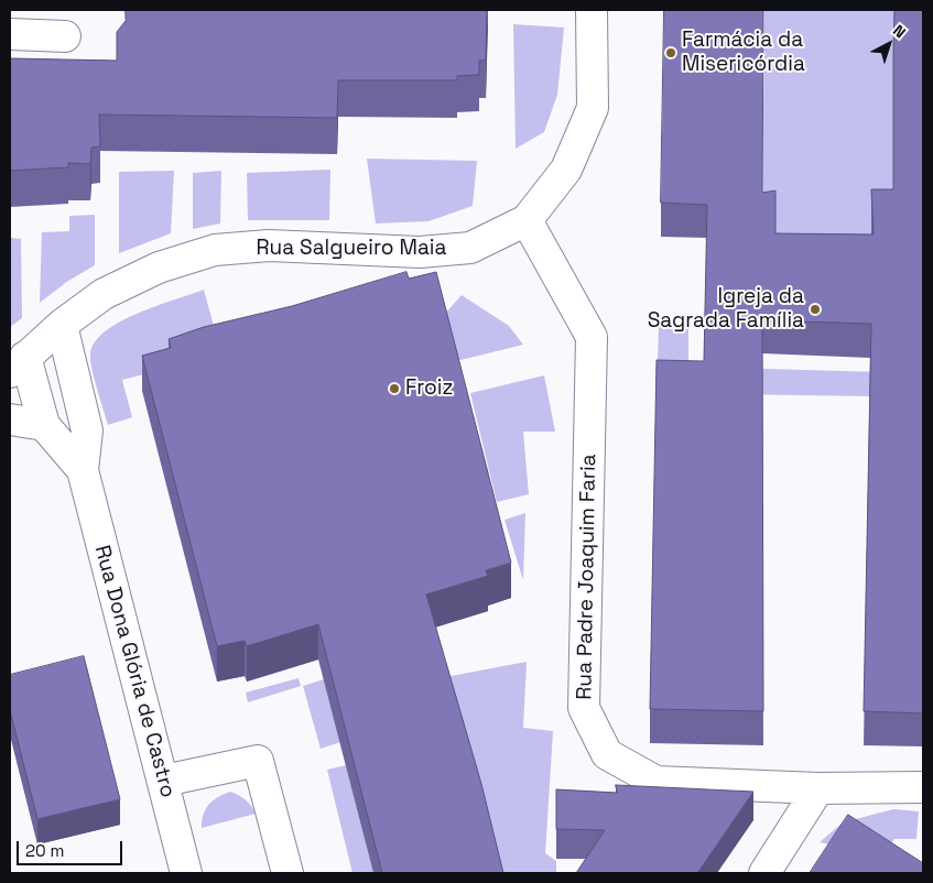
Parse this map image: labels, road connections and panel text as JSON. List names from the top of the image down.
{
  "streets": {
    "street": ["Rua Salgueiro Maia", "Rua Padre Joaquim Faria", "Rua Dona Glória de Castro"]
  },
  "crossings": [
    ["Rua Salgueiro Maia", "Rua Padre Joaquim Faria"],
    ["Rua Salgueiro Maia", "Rua Dona Glória de Castro"]
  ],
  "places": ["Farmácia da Misericórdia", "Igreja da Sagrada Família", "Froiz"],
  "scale_bar": "20 m",
  "north": "top right"
}
